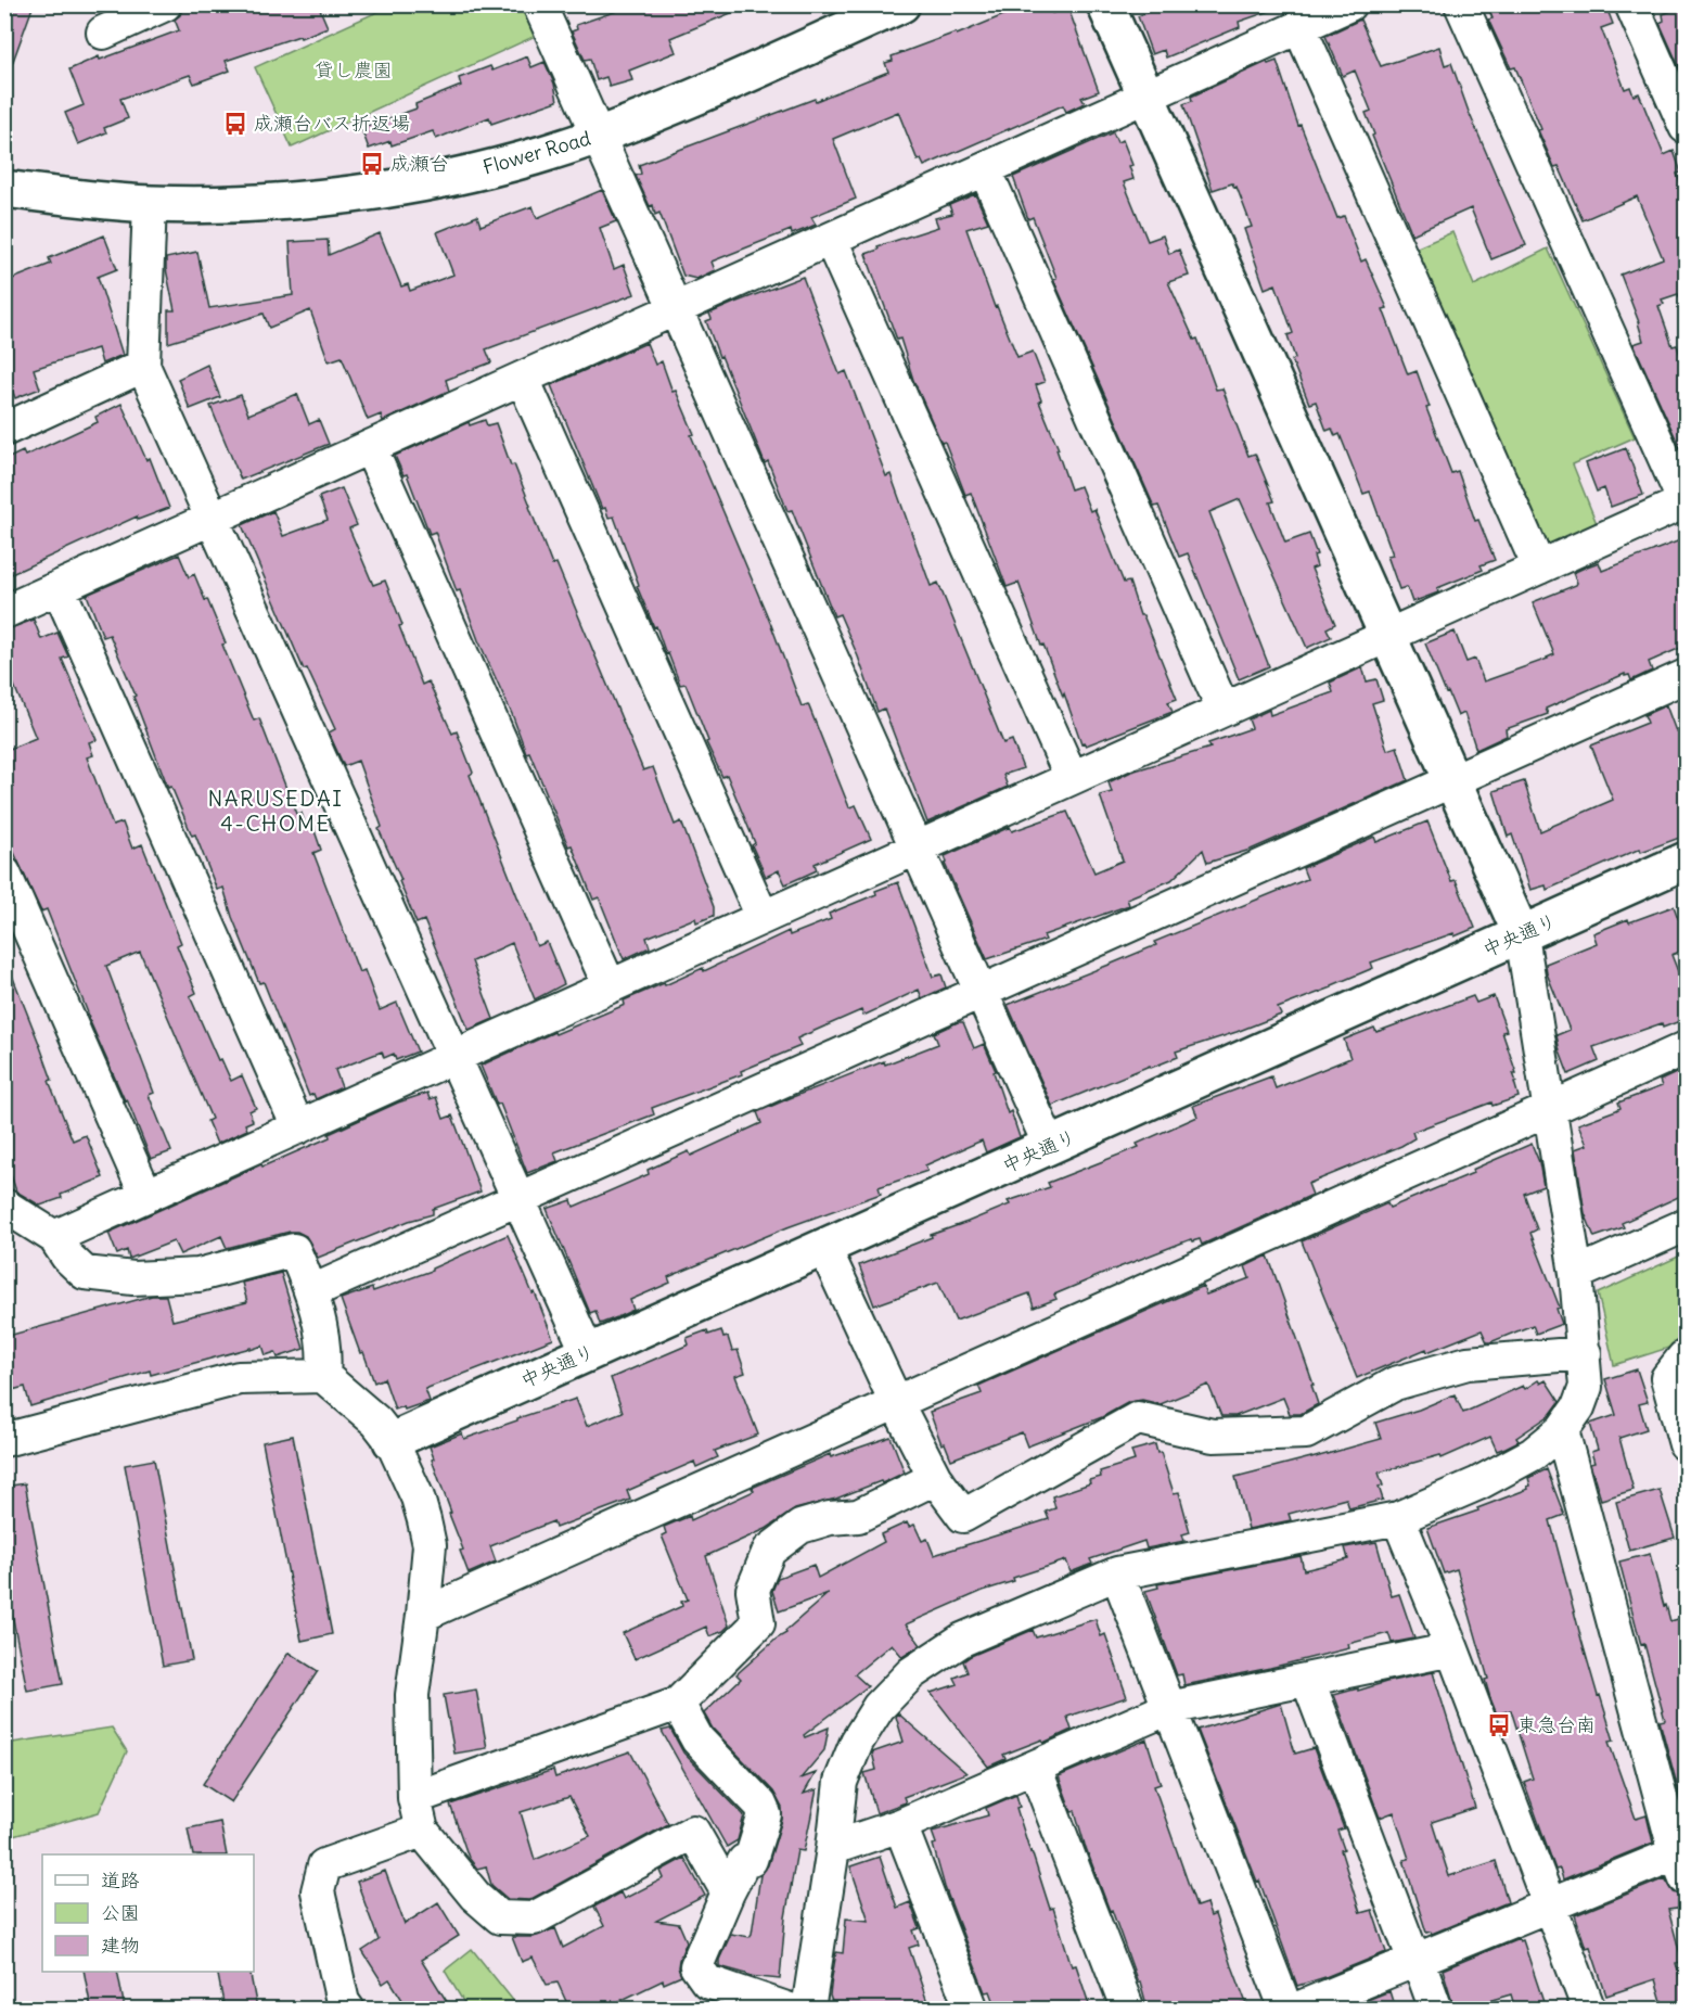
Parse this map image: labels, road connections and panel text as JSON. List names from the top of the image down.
{
  "streets": {
    "street": ["Flower Road", "中央通り"]
  },
  "districts": ["NARUSEDAI 4-CHOME"],
  "parks": ["貸し農園"],
  "places": {
    "bus stop": ["成瀬台バス折返場", "成瀬台", "東急台南"]
  },
  "legend": ["道路", "公園", "建物"]
}
